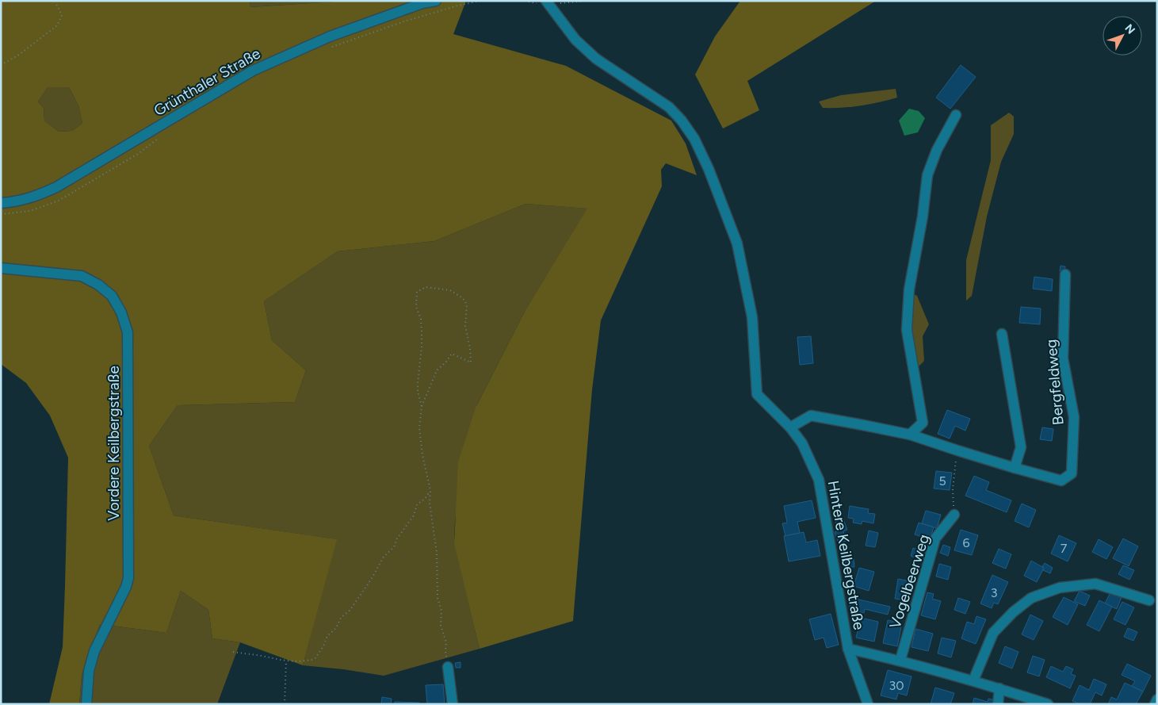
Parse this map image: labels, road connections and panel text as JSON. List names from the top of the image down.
{
  "streets": {
    "street": [
      "Grünthaler Straße",
      "Bergfeldweg",
      "Vordere Keilbergstraße",
      "Hintere Keilbergstraße",
      "Vogelbeerweg"
    ]
  },
  "crossings": [
    ["Bergfeldweg", "Hintere Keilbergstraße"],
    ["Hintere Keilbergstraße", "Vogelbeerweg"]
  ],
  "house_numbers": [
    "5",
    "6",
    "7",
    "3",
    "30"
  ],
  "north": "top right"
}
